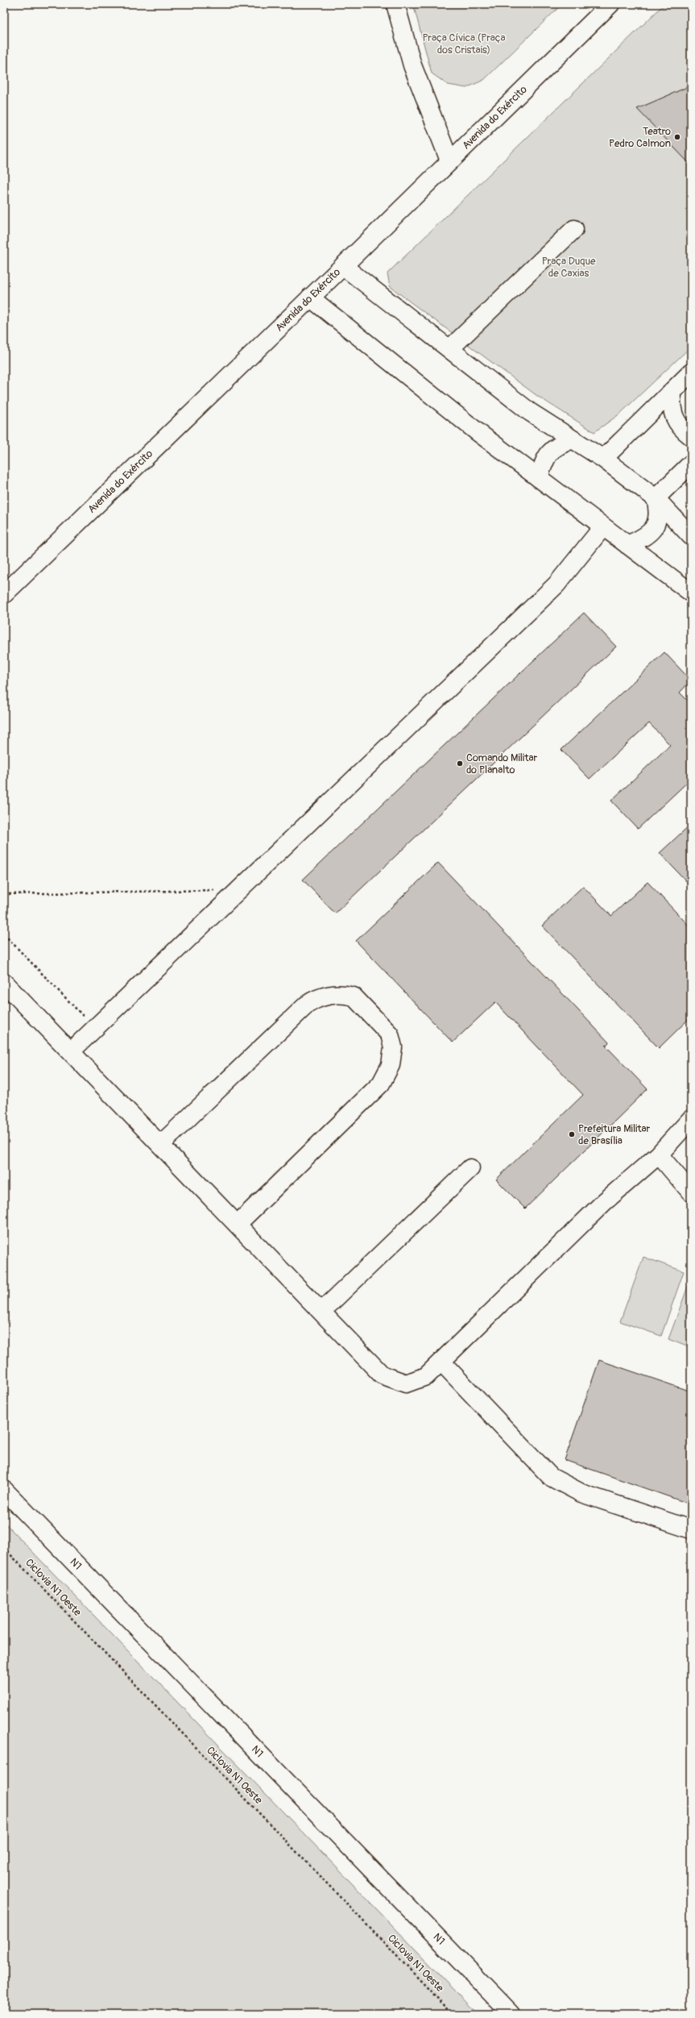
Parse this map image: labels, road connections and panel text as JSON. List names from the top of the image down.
{
  "streets": {
    "main road": ["Avenida do Exército", "N1"],
    "path": ["Ciclovia N1 Oeste"]
  },
  "parks": ["Praça Cívica (Praça dos Cristais)", "Praça Duque de Caxias"],
  "places": ["Teatro Pedro Calmon", "Comando Militar do Planalto", "Prefeitura Militar de Brasília"]
}
